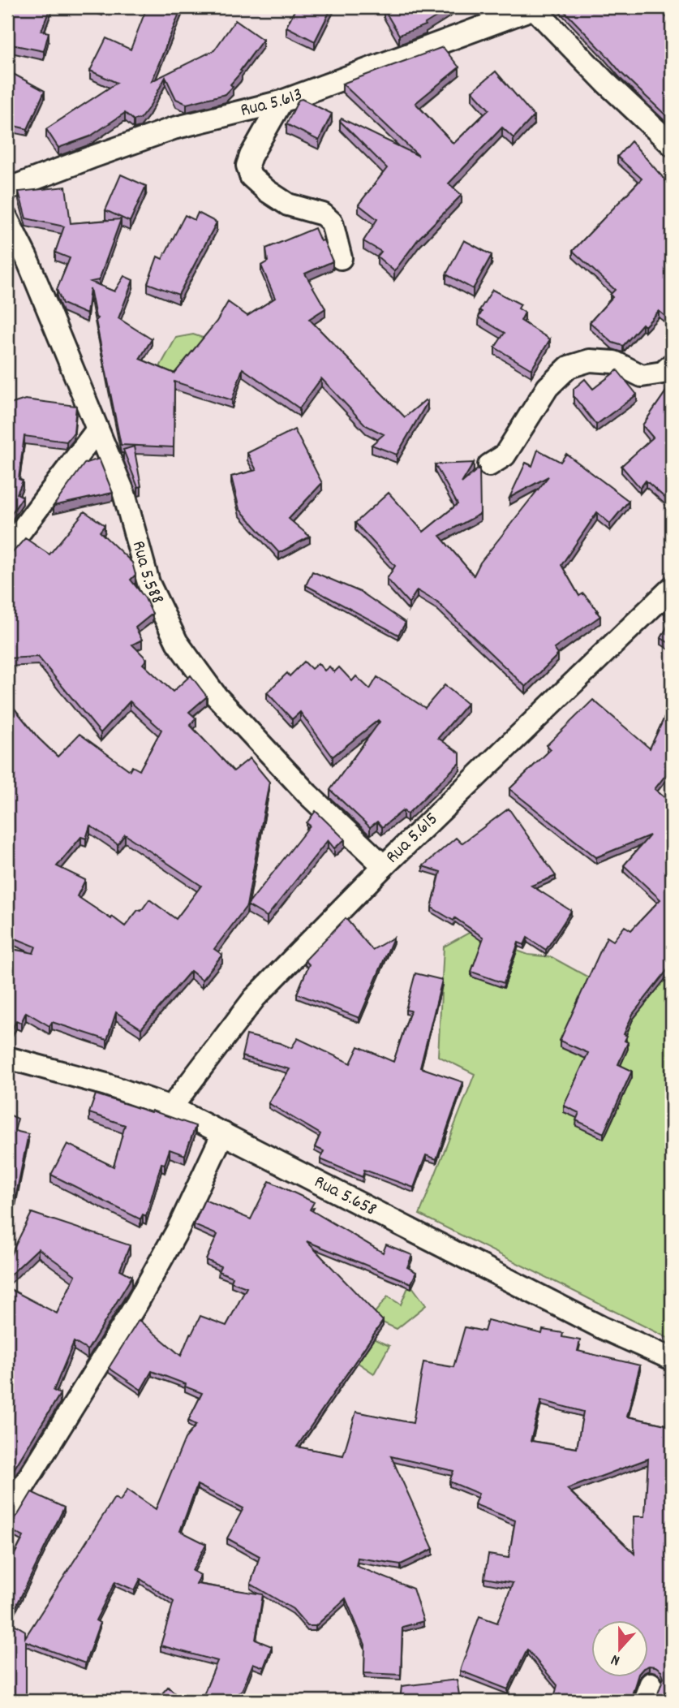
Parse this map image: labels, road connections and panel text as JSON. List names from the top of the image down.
{
  "streets": {
    "street": [
      "Rua 5.613",
      "Rua 5.588",
      "Rua 5.615",
      "Rua 5.658"
    ]
  },
  "crossings": [
    ["Rua 5.588", "Rua 5.615"],
    ["Rua 5.615", "Rua 5.658"]
  ],
  "north": "bottom"
}
